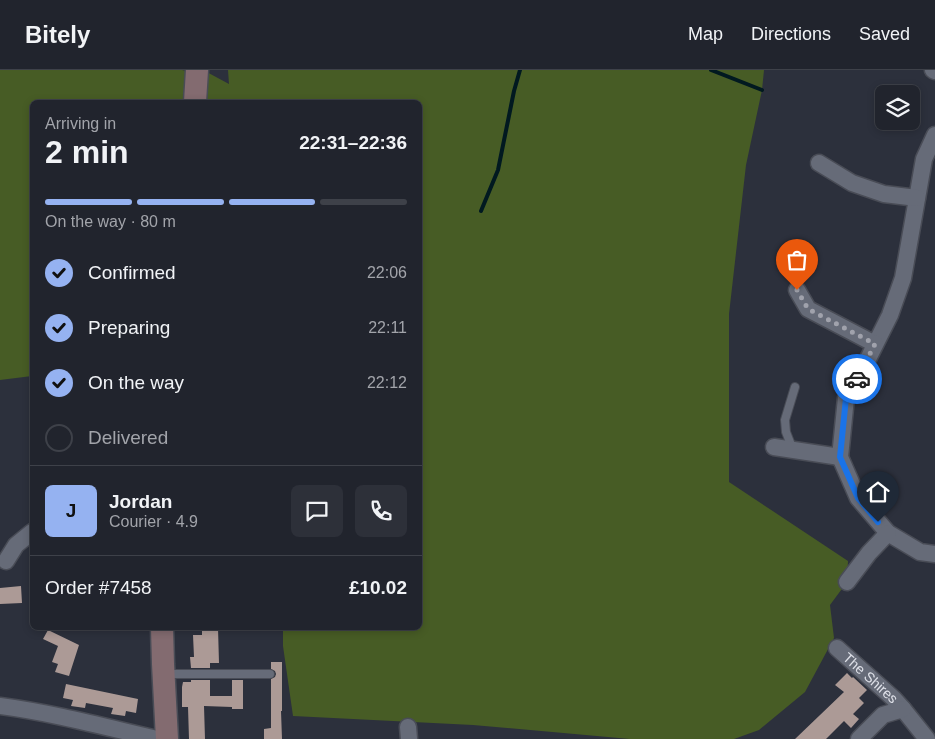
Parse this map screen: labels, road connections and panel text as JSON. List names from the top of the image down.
{
  "streets": {
    "street": ["The Shires"]
  },
  "page": {
    "header": "Bitely",
    "nav": ["Map", "Directions", "Saved"],
    "heading": ["2 min", "Arriving in", "22:31–22:36"],
    "panel": [
      "Jordan",
      "Courier · 4.9",
      "Order #7458",
      "£10.02"
    ],
    "bar": "On the way · 80 m",
    "list": [
      ["Confirmed", "22:06"],
      ["Preparing", "22:11"],
      ["On the way", "22:12"],
      "Delivered"
    ],
    "round": "J"
  }
}
